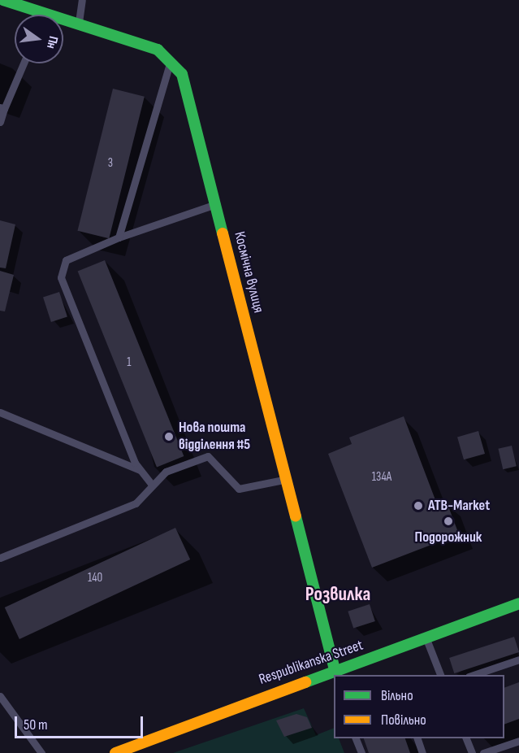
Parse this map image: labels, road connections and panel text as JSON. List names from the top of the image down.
{
  "streets": {
    "street": ["Космічна вулиця", "Respublikanska Street"]
  },
  "crossings": [
    ["Космічна вулиця", "Respublikanska Street"]
  ],
  "districts": ["Розвилка"],
  "places": ["Нова пошта відділення #5", "ATB-Market", "Подорожник"],
  "house_numbers": [
    "3",
    "1",
    "134А",
    "140"
  ],
  "legend": ["Вільно", "Повільно"],
  "scale_bar": "50 m",
  "north": "right"
}
